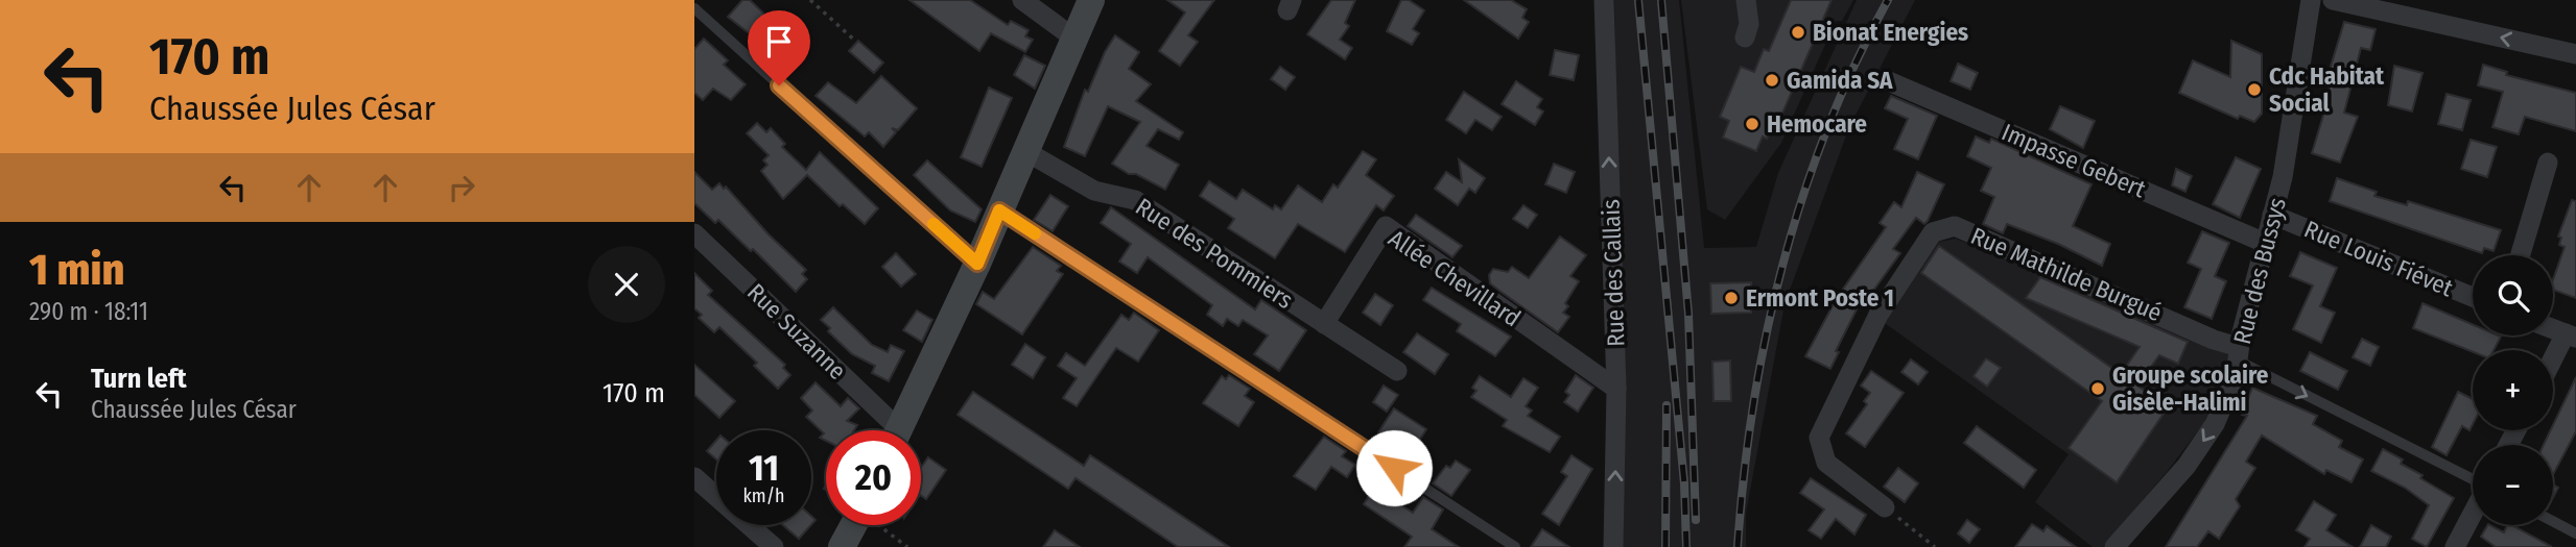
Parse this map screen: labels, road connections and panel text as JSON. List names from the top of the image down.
{
  "streets": {
    "street": [
      "Impasse Gebert",
      "Rue des Pommiers",
      "Rue Louis Fiévet",
      "Rue des Bussys",
      "Rue des Callais",
      "Rue Mathilde Burgué",
      "Allée Chevillard",
      "Rue Suzanne"
    ]
  },
  "crossings": [
    ["Impasse Gebert", "Rue des Bussys"],
    ["Rue des Pommiers", "Allée Chevillard"],
    ["Rue Louis Fiévet", "Rue des Bussys"],
    ["Rue des Bussys", "Rue Mathilde Burgué"],
    ["Rue des Callais", "Allée Chevillard"]
  ],
  "one_way": ["Rue des Bussys", "Rue des Callais"],
  "places": [
    "Bionat Energies",
    "Gamida SA",
    "Cdc Habitat Social",
    "Hemocare",
    "Ermont Poste 1",
    "Groupe scolaire Gisèle-Halimi"
  ],
  "page": {
    "turn": ["170 m", "Chaussée Jules César"],
    "heading": ["1 min", "290 m · 18:11"],
    "map_buttons": ["+", "−"],
    "list": [
      {
        "name": "Turn left",
        "note": "Chaussée Jules César",
        "value": "170 m"
      }
    ],
    "speed": "11 km/h",
    "limit": "20"
  }
}
